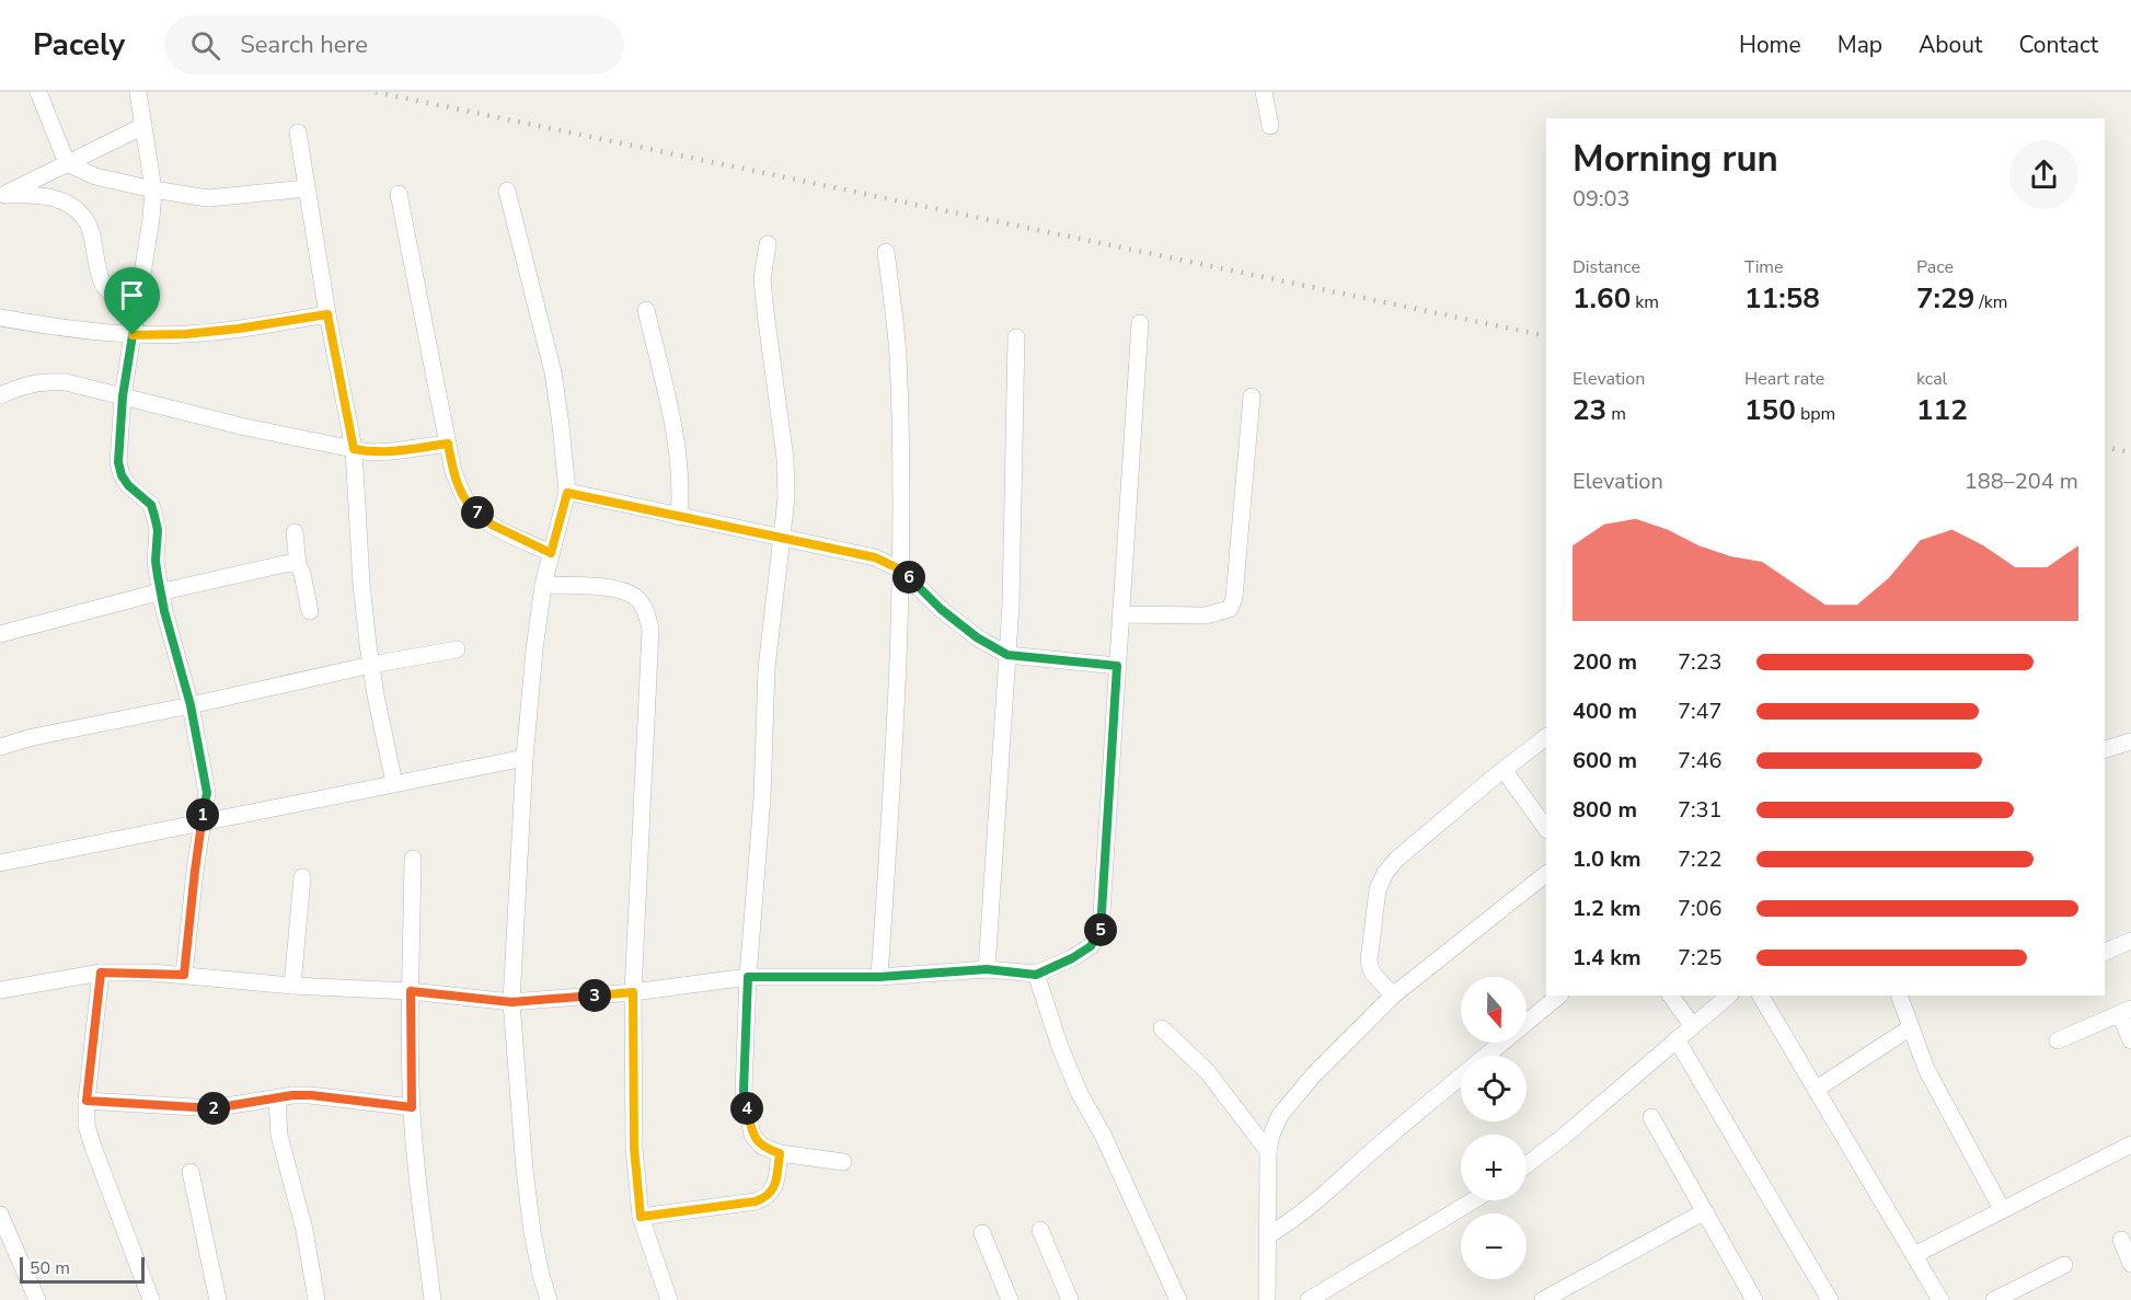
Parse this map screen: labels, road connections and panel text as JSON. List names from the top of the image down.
{
  "scale_bar": "50 m",
  "north": "bottom",
  "page": {
    "header": "Pacely",
    "search": "Search here",
    "nav": [
      "Home",
      "Map",
      "About",
      "Contact"
    ],
    "heading": ["Morning run", "09:03"],
    "stats": [
      ["Distance", "1.60 km"],
      ["Time", "11:58"],
      ["Pace", "7:29 /km"],
      ["Elevation", "23 m"],
      ["Heart rate", "150 bpm"],
      ["kcal", "112"]
    ],
    "chart": ["Elevation", "188–204 m"],
    "pins": [
      "7",
      "6",
      "1",
      "5",
      "3",
      "2",
      "4"
    ],
    "list": [
      {
        "name": "200 m",
        "note": "7:23"
      },
      {
        "name": "400 m",
        "note": "7:47"
      },
      {
        "name": "600 m",
        "note": "7:46"
      },
      {
        "name": "800 m",
        "note": "7:31"
      },
      {
        "name": "1.0 km",
        "note": "7:22"
      },
      {
        "name": "1.2 km",
        "note": "7:06"
      },
      {
        "name": "1.4 km",
        "note": "7:25"
      }
    ],
    "map_buttons": ["+", "−"],
    "scale": "50 m"
  }
}
